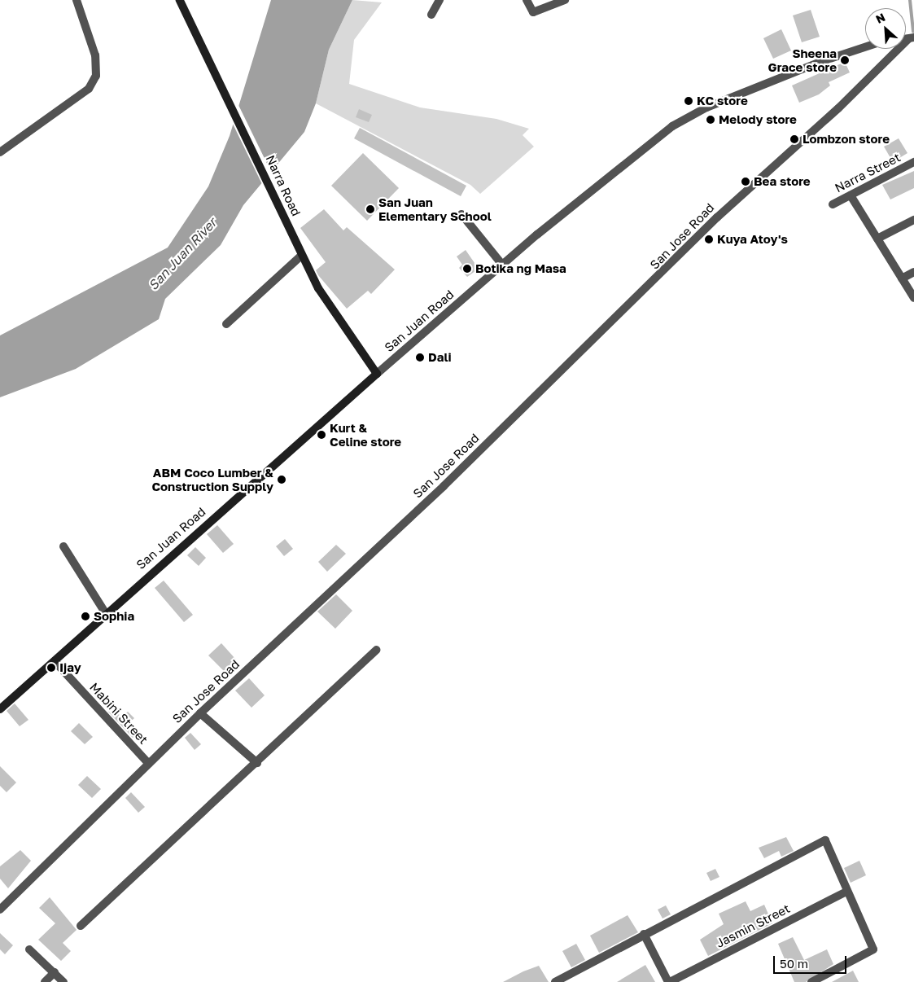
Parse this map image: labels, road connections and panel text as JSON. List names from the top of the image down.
{
  "streets": {
    "main road": ["Narra Road", "San Juan Road"],
    "street": [
      "Narra Street",
      "San Jose Road",
      "Mabini Street",
      "Jasmin Street"
    ]
  },
  "crossings": [
    ["Narra Road", "San Juan Road"],
    ["San Jose Road", "San Juan Road"],
    ["San Jose Road", "Mabini Street"],
    ["San Juan Road", "Mabini Street"]
  ],
  "water": ["San Juan River"],
  "places": [
    "Sheena Grace store",
    "KC store",
    "Melody store",
    "Lombzon store",
    "Bea store",
    "San Juan Elementary School",
    "Kuya Atoy's",
    "Botika ng Masa",
    "Dali",
    "Kurt & Celine store",
    "ABM Coco Lumber & Construction Supply",
    "Sophia",
    "Ijay"
  ],
  "scale_bar": "50 m",
  "north": "top left"
}
